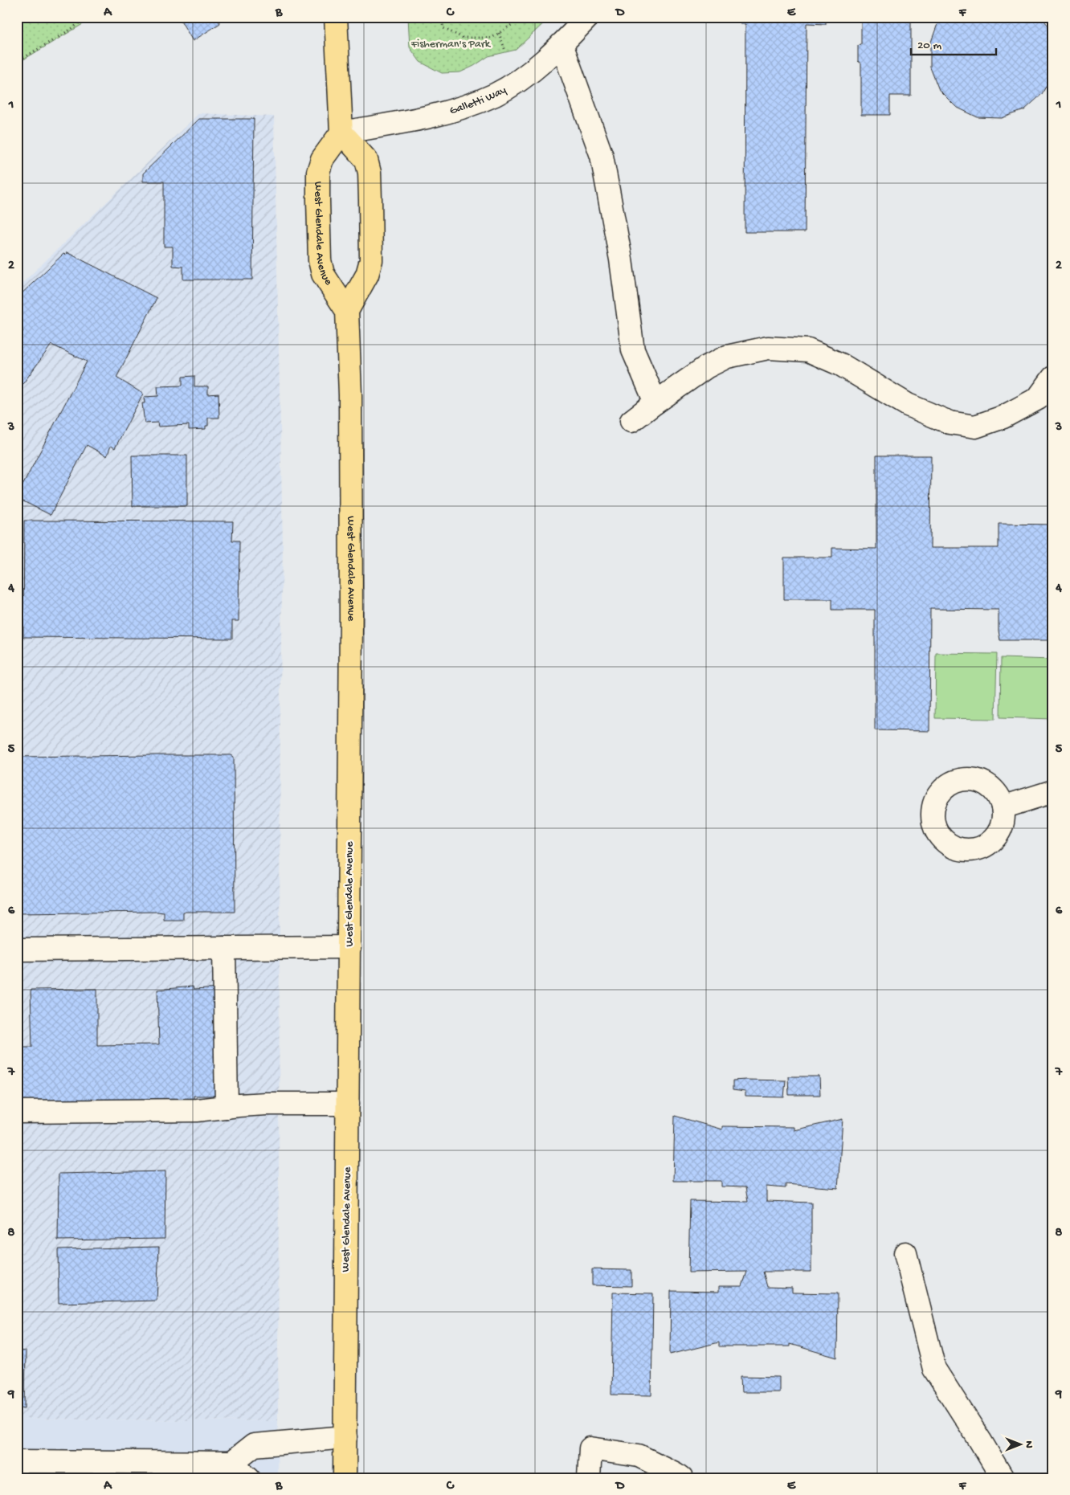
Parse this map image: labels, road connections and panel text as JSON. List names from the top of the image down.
{
  "streets": {
    "main road": ["West Glendale Avenue"],
    "street": ["Galletti Way"]
  },
  "crossings": [
    ["Galletti Way", "West Glendale Avenue"]
  ],
  "parks": ["Fisherman's Park"],
  "scale_bar": "20 m",
  "north": "right",
  "grid": {
    "columns": [
      "A",
      "B",
      "C",
      "D",
      "E",
      "F"
    ],
    "rows": [
      "1",
      "2",
      "3",
      "4",
      "5",
      "6",
      "7",
      "8",
      "9"
    ]
  }
}
